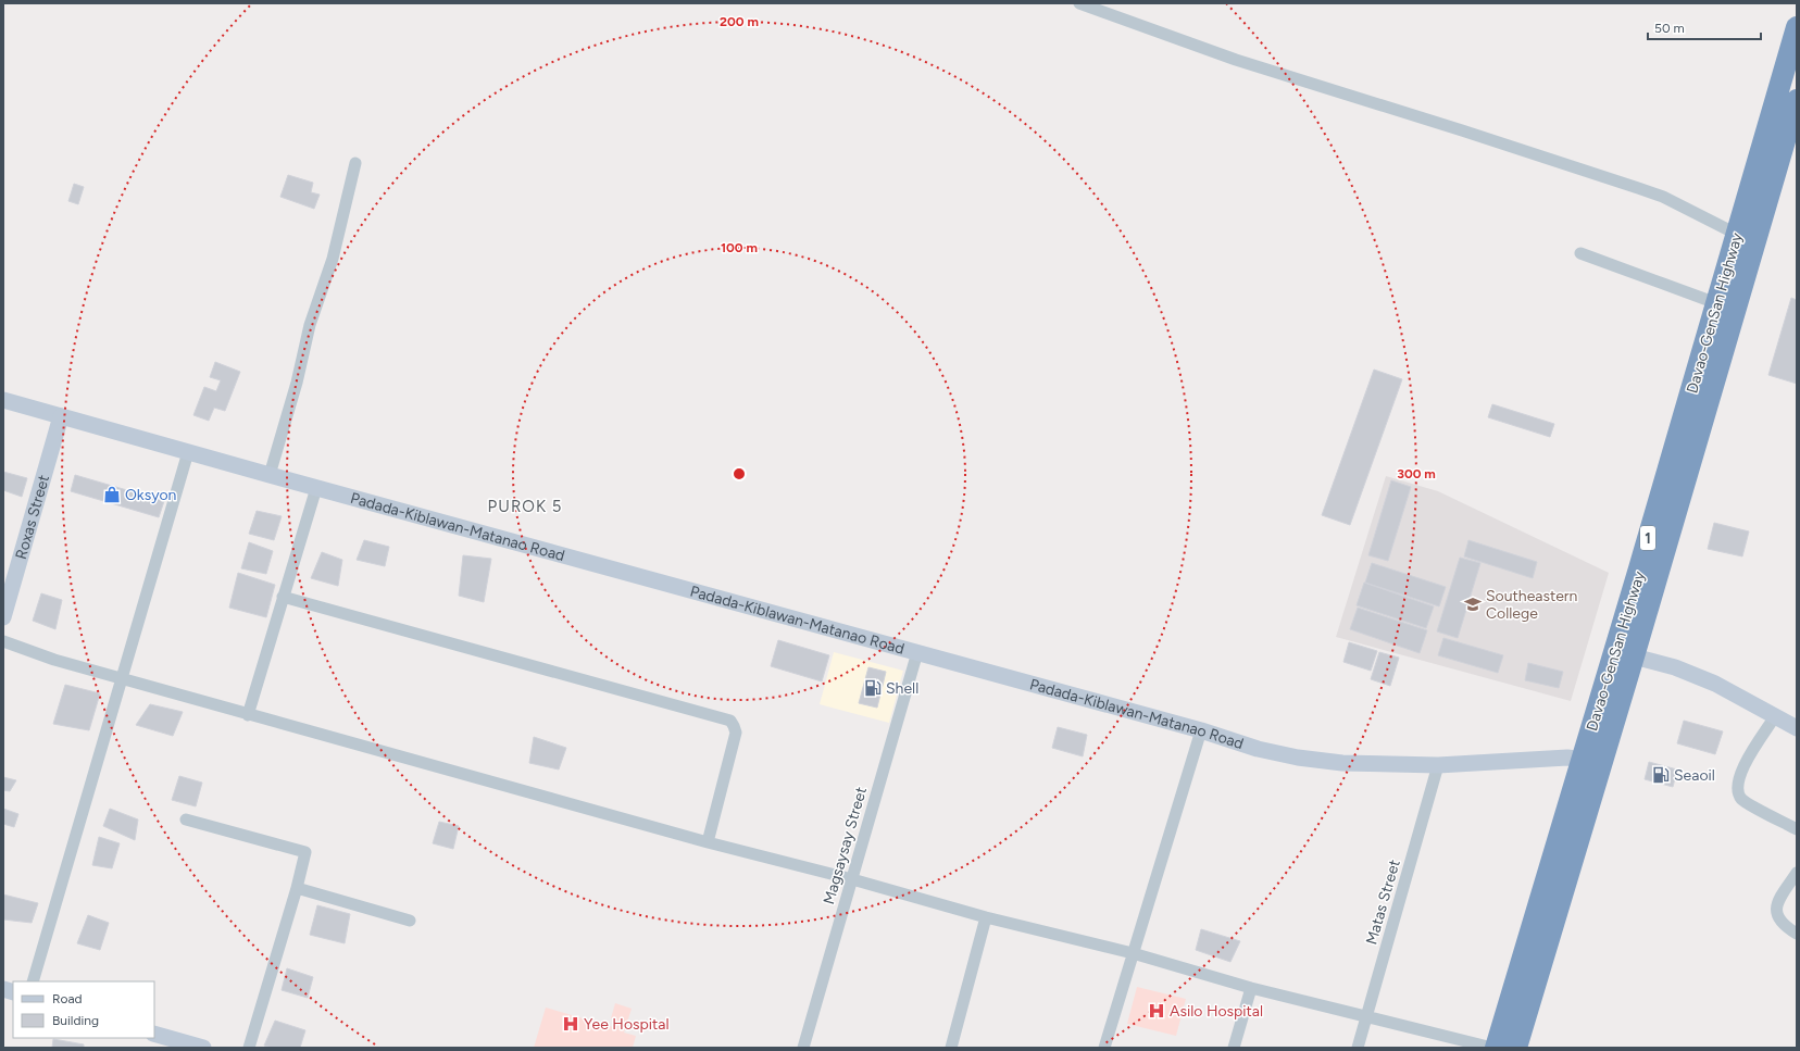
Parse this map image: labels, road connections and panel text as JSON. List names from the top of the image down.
{
  "streets": {
    "highway": ["Davao-GenSan Highway", "1"],
    "main road": ["Roxas Street", "Padada-Kiblawan-Matanao Road"],
    "street": ["Magsaysay Street", "Matas Street"]
  },
  "crossings": [
    ["Davao-GenSan Highway", "Padada-Kiblawan-Matanao Road"],
    ["Roxas Street", "Padada-Kiblawan-Matanao Road"],
    ["Padada-Kiblawan-Matanao Road", "Magsaysay Street"],
    ["Padada-Kiblawan-Matanao Road", "Matas Street"]
  ],
  "districts": ["PUROK 5"],
  "places": {
    "shop": ["Oksyon"],
    "school or university": ["Southeastern College"],
    "fuel station": ["Shell", "Seaoil"],
    "hospital": ["Asilo Hospital", "Yee Hospital"]
  },
  "legend": ["Road", "Building"],
  "scale_bar": "50 m",
  "rings": ["200 m", "100 m", "300 m"]
}
